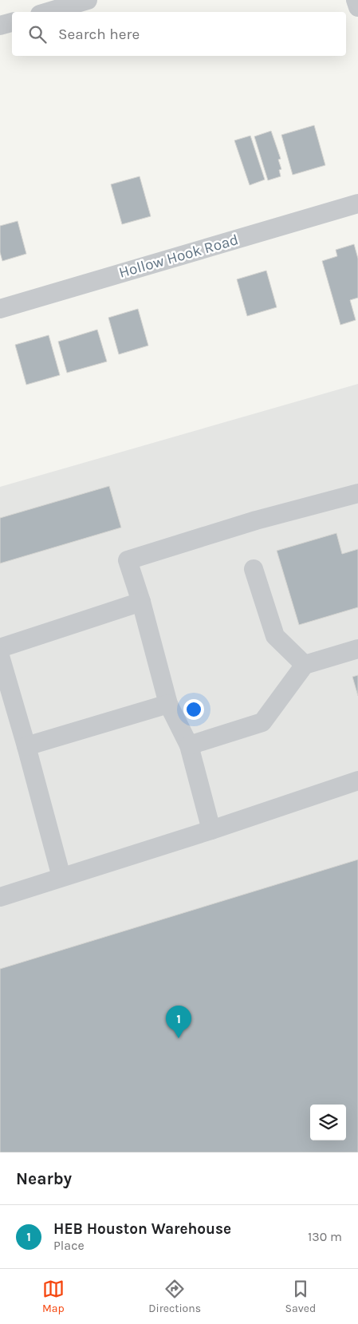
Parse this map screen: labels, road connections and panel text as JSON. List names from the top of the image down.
{
  "streets": {
    "street": ["Hollow Hook Road"]
  },
  "page": {
    "search": "Search here",
    "pins": "1",
    "heading": "Nearby",
    "list": [
      {
        "mark": "1",
        "name": "HEB Houston Warehouse",
        "note": "Place",
        "value": "130 m"
      }
    ],
    "nav": ["Map", "Directions", "Saved"]
  }
}
